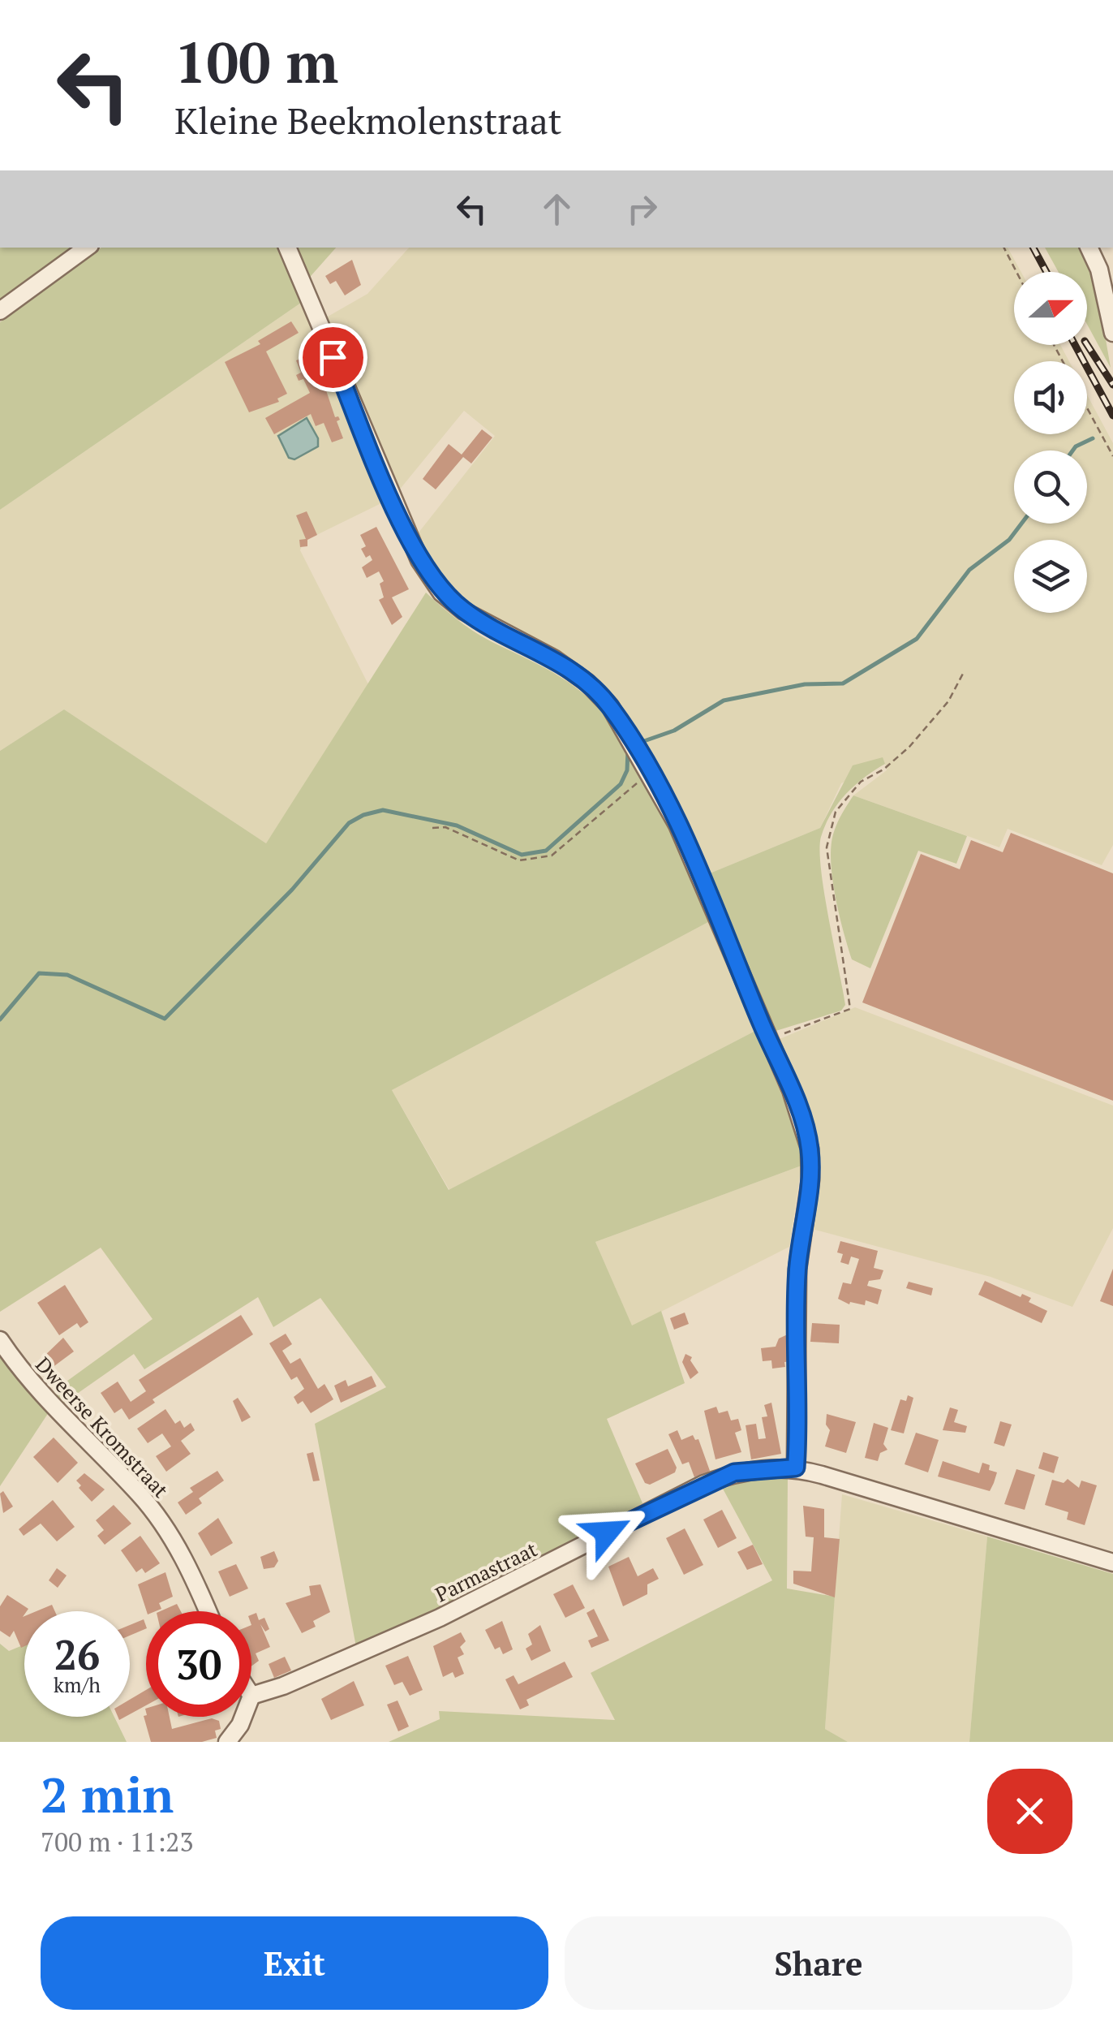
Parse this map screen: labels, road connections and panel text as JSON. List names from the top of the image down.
{
  "streets": {
    "street": ["Dweerse Kromstraat", "Parmastraat"]
  },
  "north": "right",
  "page": {
    "turn": ["100 m", "Kleine Beekmolenstraat"],
    "speed": "26 km/h",
    "limit": "30",
    "heading": ["2 min", "700 m · 11:23"],
    "buttons": ["Exit", "Share"]
  }
}
